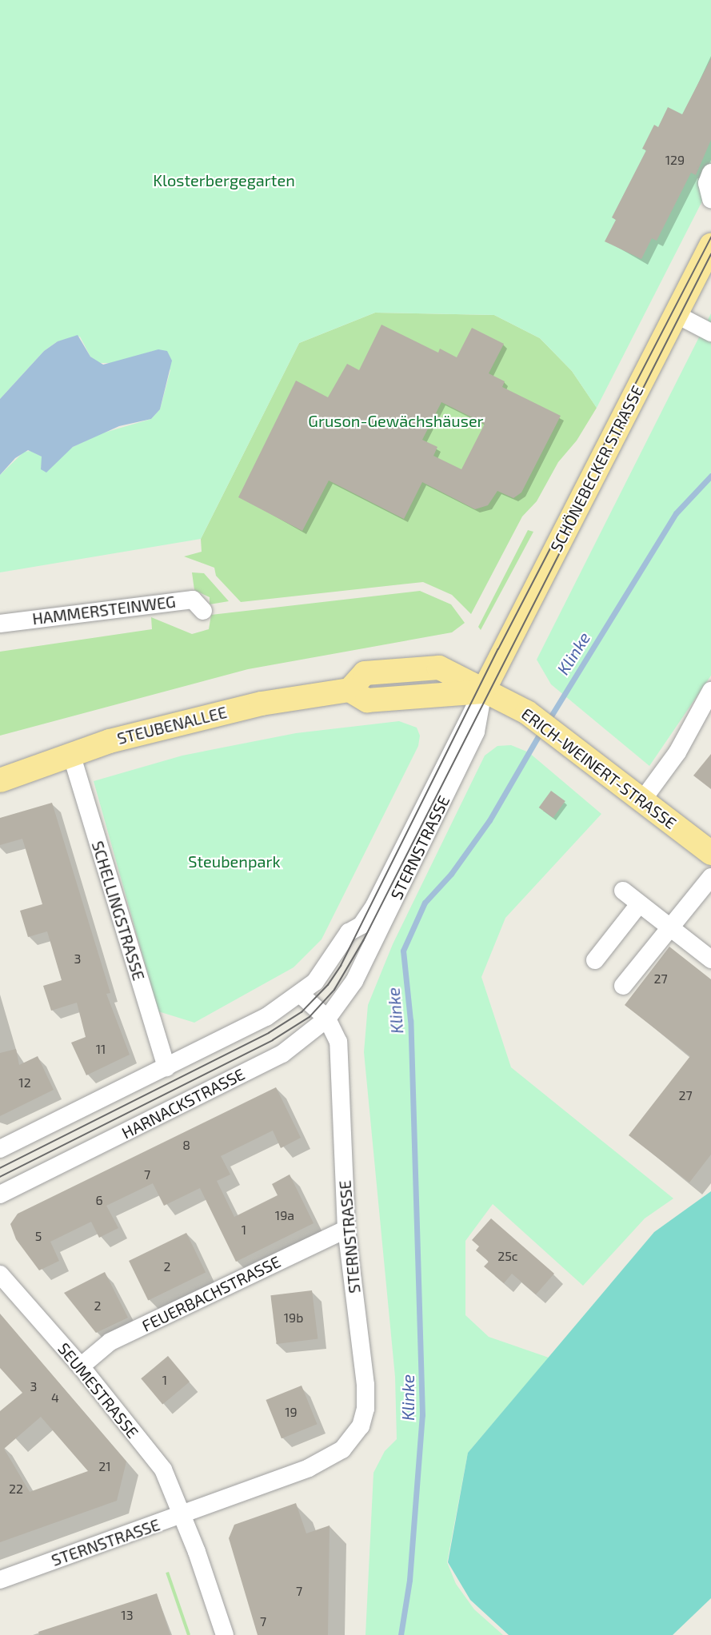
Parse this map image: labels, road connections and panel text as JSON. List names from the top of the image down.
{
  "streets": {
    "main road": ["SCHÖNEBECKER STRASSE", "STEUBENALLEE", "ERICH-WEINERT-STRASSE"],
    "street": [
      "HAMMERSTEINWEG",
      "STERNSTRASSE",
      "SCHELLINGSTRASSE",
      "HARNACKSTRASSE",
      "FEUERBACHSTRASSE",
      "SEUMESTRASSE"
    ]
  },
  "crossings": [
    ["SCHÖNEBECKER STRASSE", "STEUBENALLEE"],
    ["SCHÖNEBECKER STRASSE", "ERICH-WEINERT-STRASSE"],
    ["SCHÖNEBECKER STRASSE", "STERNSTRASSE"],
    ["STEUBENALLEE", "ERICH-WEINERT-STRASSE"],
    ["STEUBENALLEE", "STERNSTRASSE"],
    ["STEUBENALLEE", "SCHELLINGSTRASSE"],
    ["ERICH-WEINERT-STRASSE", "STERNSTRASSE"],
    ["STERNSTRASSE", "HARNACKSTRASSE"],
    ["STERNSTRASSE", "FEUERBACHSTRASSE"],
    ["STERNSTRASSE", "SEUMESTRASSE"],
    ["FEUERBACHSTRASSE", "SEUMESTRASSE"]
  ],
  "water": ["Klinke"],
  "parks": ["Klosterbergegarten", "Gruson-Gewächshäuser", "Steubenpark"],
  "house_numbers": [
    "129",
    "3",
    "27",
    "11",
    "12",
    "27",
    "8",
    "7",
    "6",
    "19a",
    "1",
    "5",
    "25c",
    "2",
    "2",
    "19b",
    "1",
    "3",
    "4",
    "19",
    "21",
    "22",
    "7",
    "13",
    "7"
  ]
}
